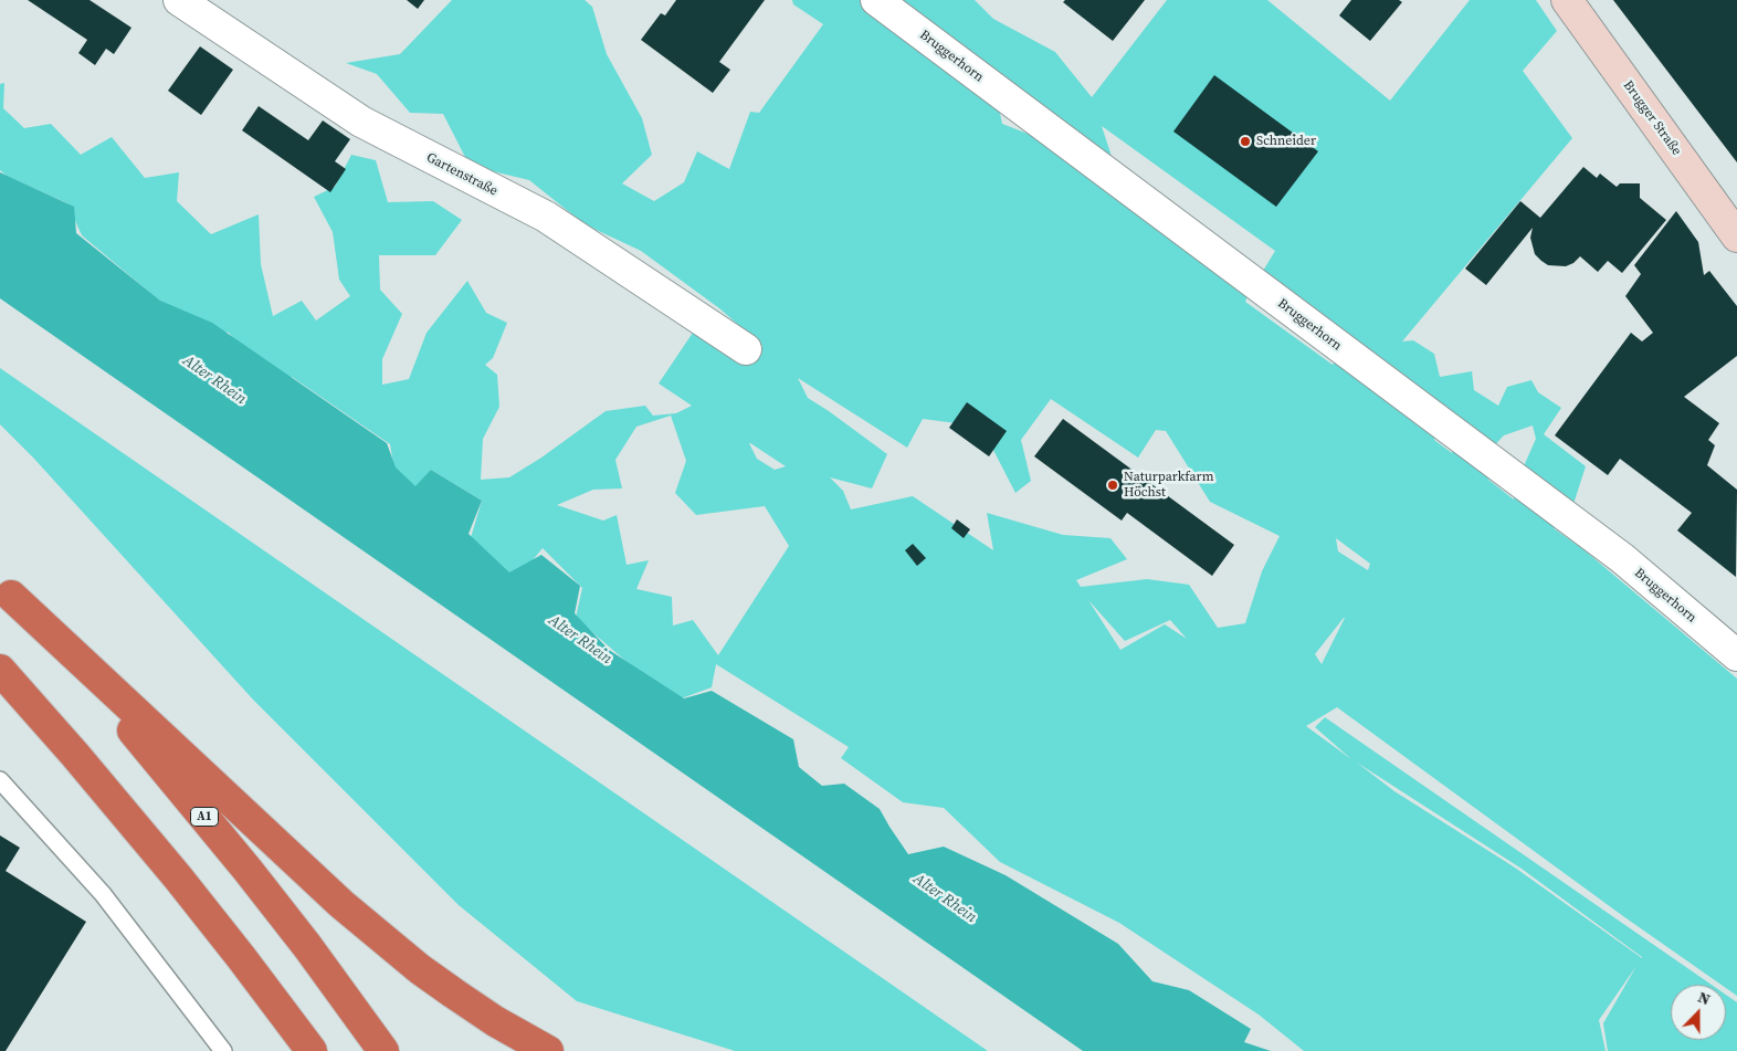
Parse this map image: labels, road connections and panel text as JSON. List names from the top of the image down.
{
  "streets": {
    "highway": ["A1"],
    "main road": ["Brugger Straße"],
    "street": ["Bruggerhorn", "Gartenstraße"]
  },
  "water": ["Alter Rhein"],
  "places": ["Schneider", "Naturparkfarm Höchst"],
  "north": "top"
}
